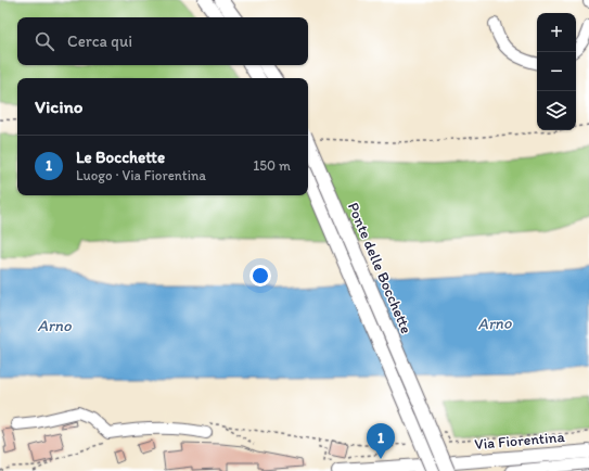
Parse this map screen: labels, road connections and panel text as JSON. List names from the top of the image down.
{
  "streets": {
    "main road": ["Ponte delle Bocchette", "Via Fiorentina"]
  },
  "crossings": [
    ["Ponte delle Bocchette", "Via Fiorentina"]
  ],
  "water": ["Arno"],
  "page": {
    "map_buttons": ["+", "−"],
    "search": "Cerca qui",
    "heading": "Vicino",
    "list": [
      {
        "mark": "1",
        "name": "Le Bocchette",
        "note": "Luogo · Via Fiorentina",
        "value": "150 m"
      }
    ],
    "pins": "1"
  }
}
